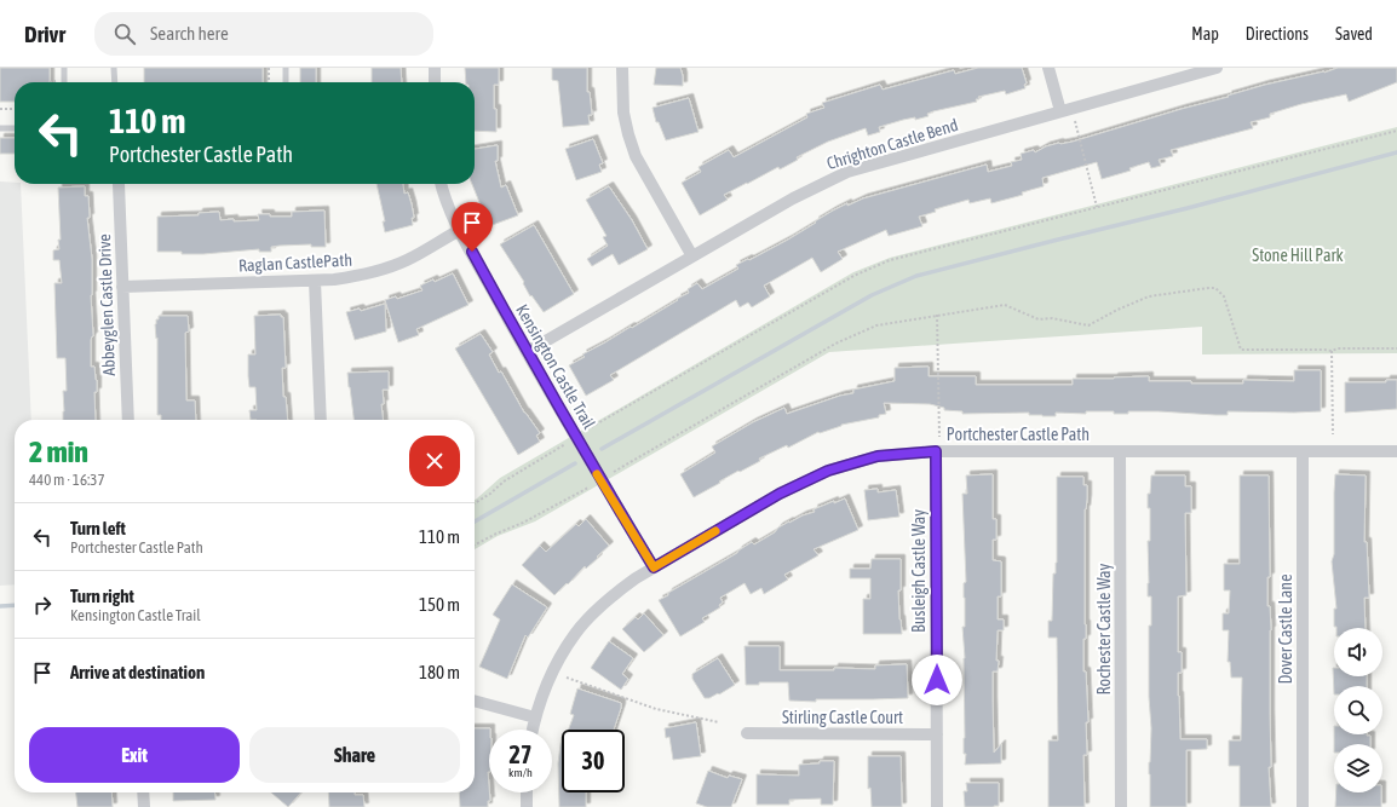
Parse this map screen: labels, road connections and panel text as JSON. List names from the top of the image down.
{
  "streets": {
    "street": [
      "Chrighton Castle Bend",
      "Raglan CastlePath",
      "Abbeyglen Castle Drive",
      "Kensington Castle Trail",
      "Portchester Castle Path",
      "Busleigh Castle Way",
      "Rochester Castle Way",
      "Dover Castle Lane",
      "Stirling Castle Court"
    ]
  },
  "crossings": [
    ["Chrighton Castle Bend", "Kensington Castle Trail"],
    ["Raglan CastlePath", "Abbeyglen Castle Drive"],
    ["Raglan CastlePath", "Kensington Castle Trail"],
    ["Kensington Castle Trail", "Portchester Castle Path"],
    ["Portchester Castle Path", "Busleigh Castle Way"],
    ["Portchester Castle Path", "Rochester Castle Way"],
    ["Portchester Castle Path", "Dover Castle Lane"],
    ["Busleigh Castle Way", "Stirling Castle Court"]
  ],
  "parks": ["Stone Hill Park"],
  "page": {
    "header": "Drivr",
    "search": "Search here",
    "nav": ["Map", "Directions", "Saved"],
    "turn": ["110 m", "Portchester Castle Path"],
    "heading": ["2 min", "440 m · 16:37"],
    "list": [
      {
        "name": "Turn left",
        "note": "Portchester Castle Path",
        "value": "110 m"
      },
      {
        "name": "Turn right",
        "note": "Kensington Castle Trail",
        "value": "150 m"
      },
      {
        "name": "Arrive at destination",
        "value": "180 m"
      }
    ],
    "buttons": ["Exit", "Share"],
    "speed": "27 km/h",
    "limit": "30"
  }
}
